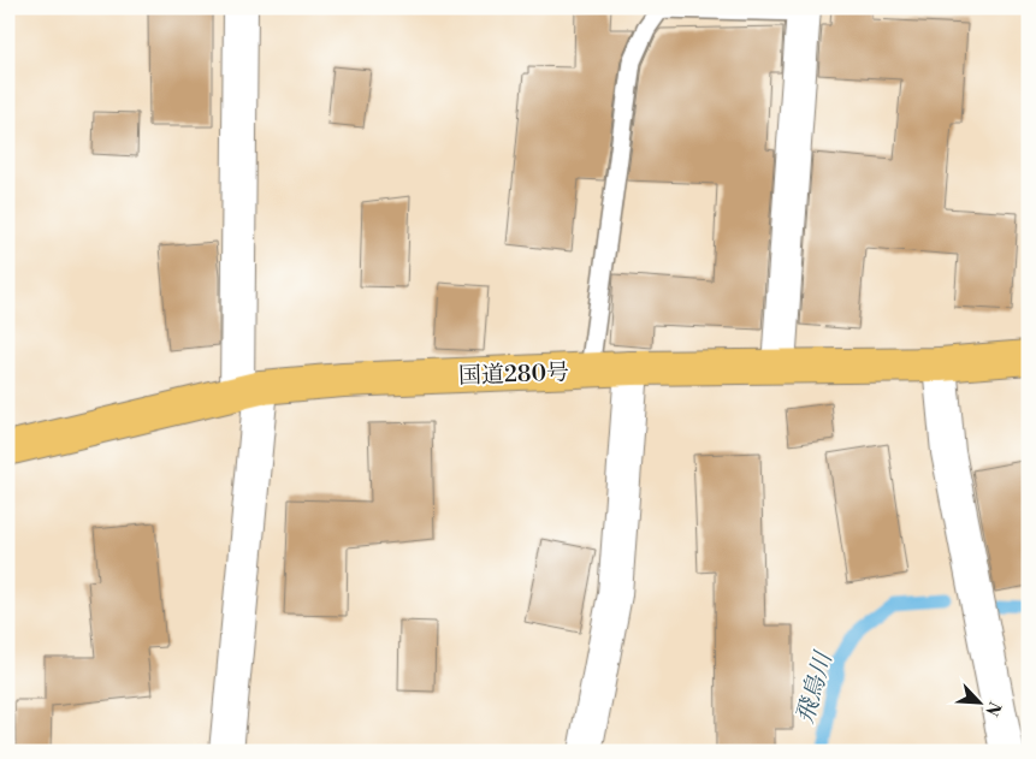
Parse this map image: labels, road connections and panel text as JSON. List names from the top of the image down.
{
  "streets": {
    "highway": ["国道280号"]
  },
  "water": ["飛鳥川"],
  "north": "bottom right"
}
